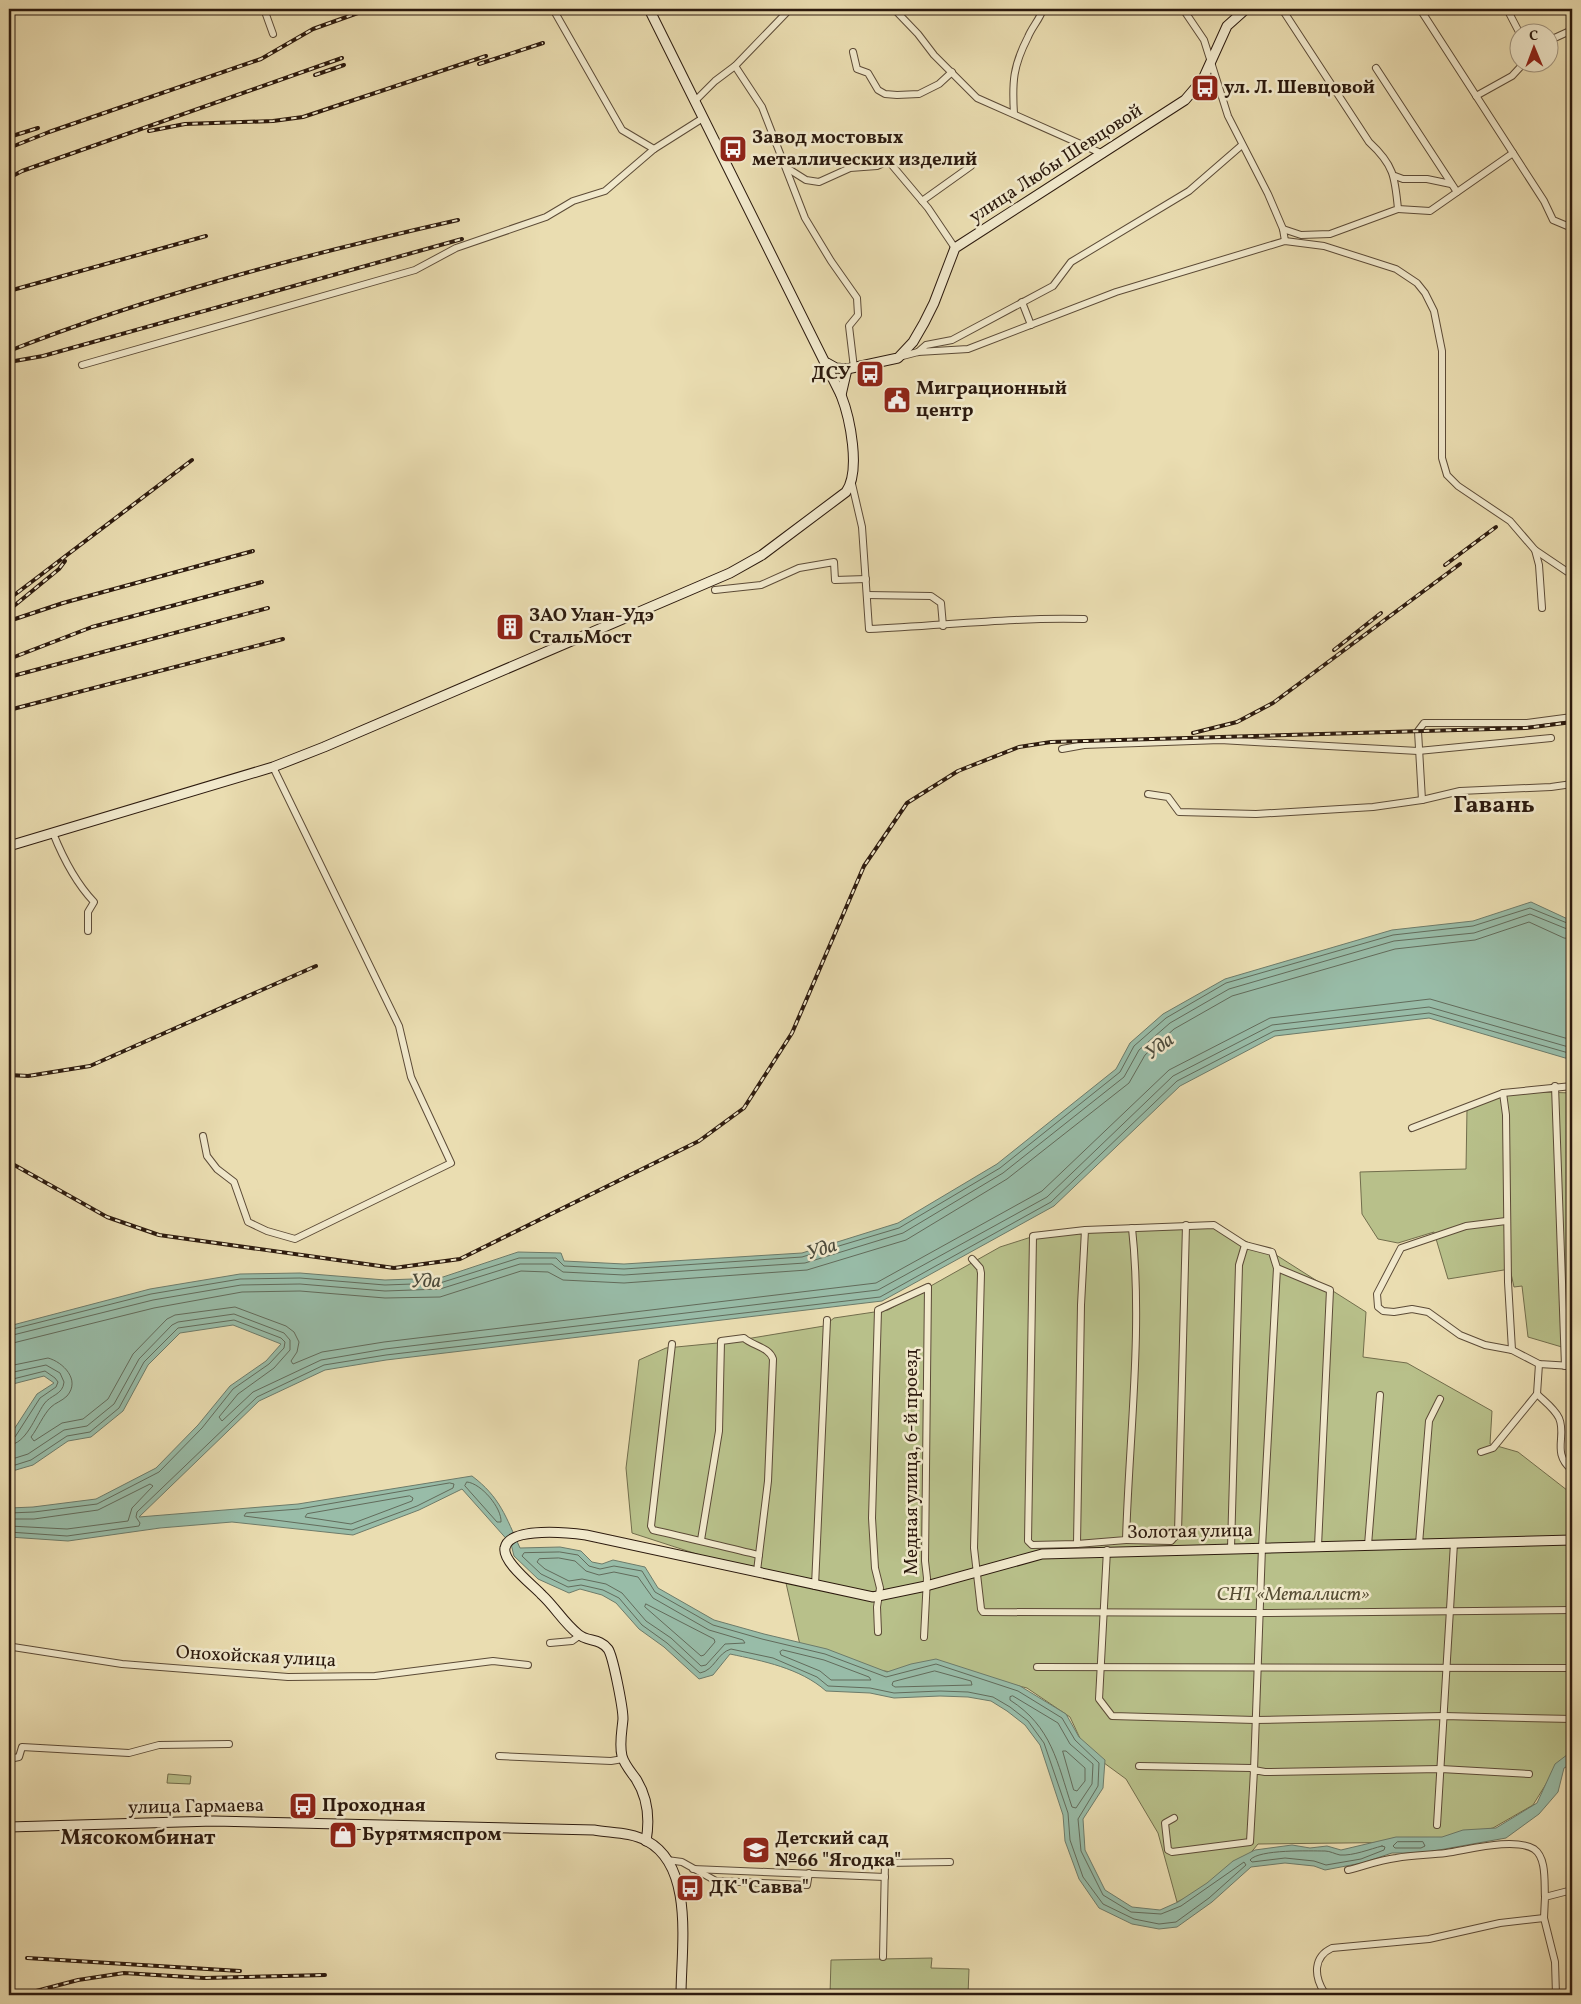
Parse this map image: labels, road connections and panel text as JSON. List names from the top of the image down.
{
  "streets": {
    "street": [
      "улица Любы Шевцовой",
      "Медная улица, 6-й проезд",
      "Золотая улица",
      "Онохойская улица",
      "улица Гармаева"
    ]
  },
  "crossings": [
    ["Медная улица, 6-й проезд", "Золотая улица"]
  ],
  "districts": ["Гавань", "Мясокомбинат"],
  "water": ["Уда"],
  "parks": ["СНТ «Металлист»"],
  "places": {
    "bus stop": [
      "ул. Л. Шевцовой",
      "Завод мостовых металлических изделий",
      "ДСУ",
      "Проходная",
      "ДК \"Савва\""
    ],
    "public building": ["Миграционный центр"],
    "building": ["ЗАО Улан-Удэ СтальМост"],
    "shop": ["Бурятмяспром"],
    "school or university": ["Детский сад №66 \"Ягодка\""]
  },
  "north": "top"
}
